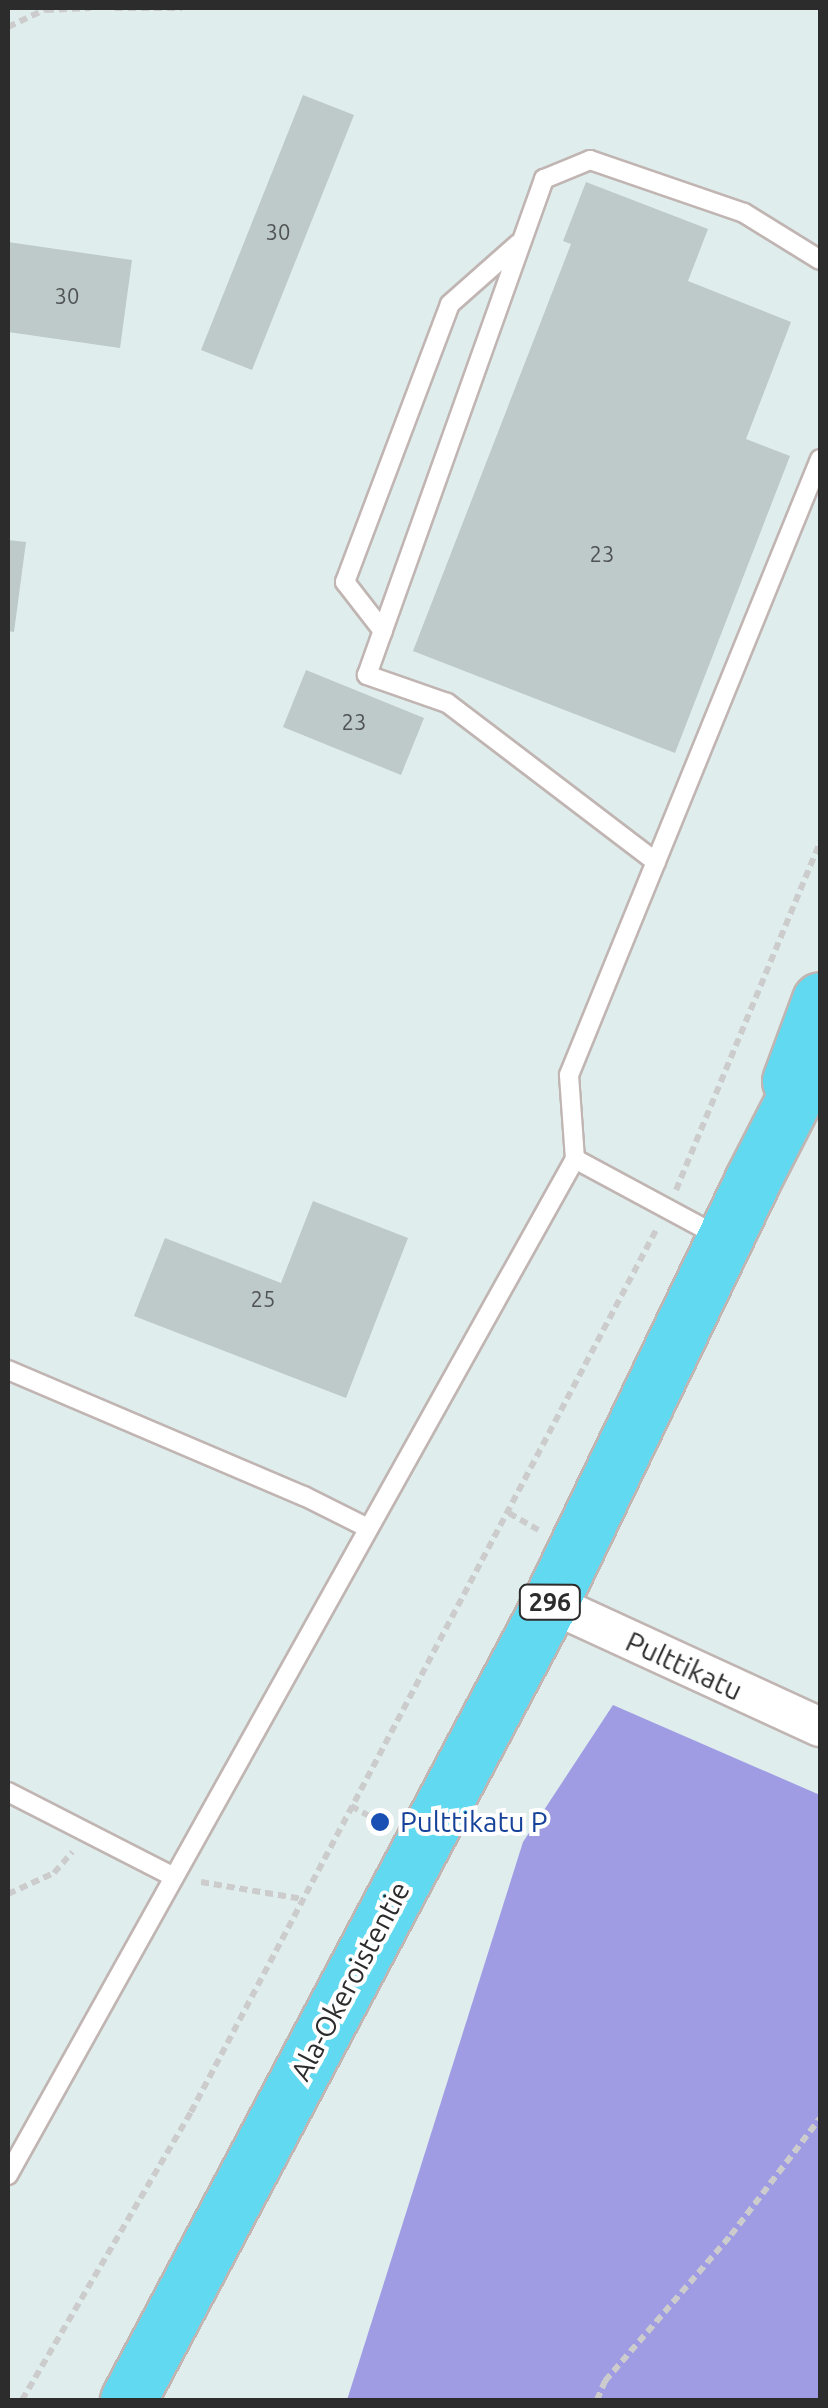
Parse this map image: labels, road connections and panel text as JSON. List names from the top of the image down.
{
  "streets": {
    "main road": ["296", "Ala-Okeroistentie"],
    "street": ["Pulttikatu"]
  },
  "crossings": [
    ["Pulttikatu", "Ala-Okeroistentie"]
  ],
  "places": ["Pulttikatu P"],
  "house_numbers": [
    "30",
    "30",
    "23",
    "23",
    "25"
  ]
}
